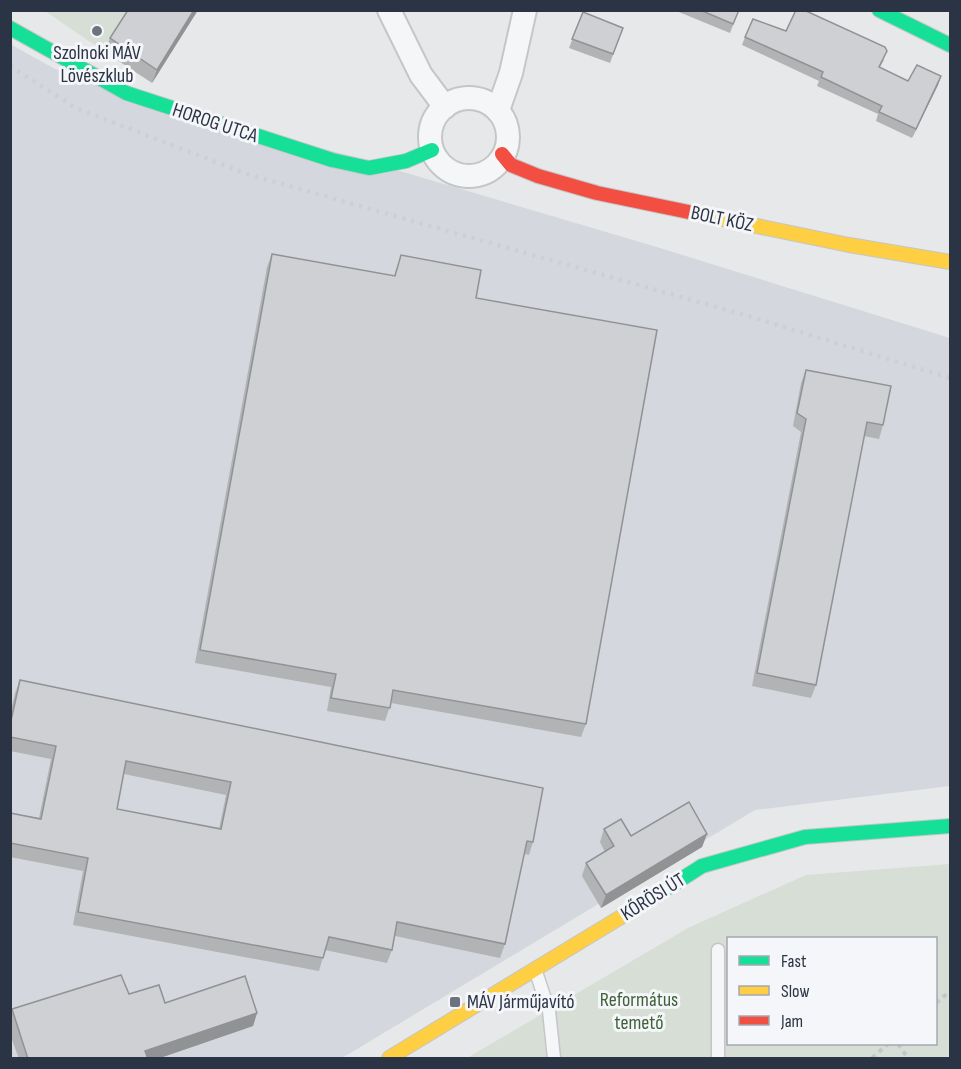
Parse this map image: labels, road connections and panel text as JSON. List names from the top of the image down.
{
  "streets": {
    "street": ["HOROG UTCA", "BOLT KÖZ", "KŐRÖSI ÚT"]
  },
  "crossings": [
    ["HOROG UTCA", "BOLT KÖZ"]
  ],
  "parks": ["Református temető"],
  "places": {
    "other": ["Szolnoki MÁV Lövészklub"],
    "transit": ["MÁV Járműjavító"]
  },
  "legend": ["Fast", "Slow", "Jam"]
}
